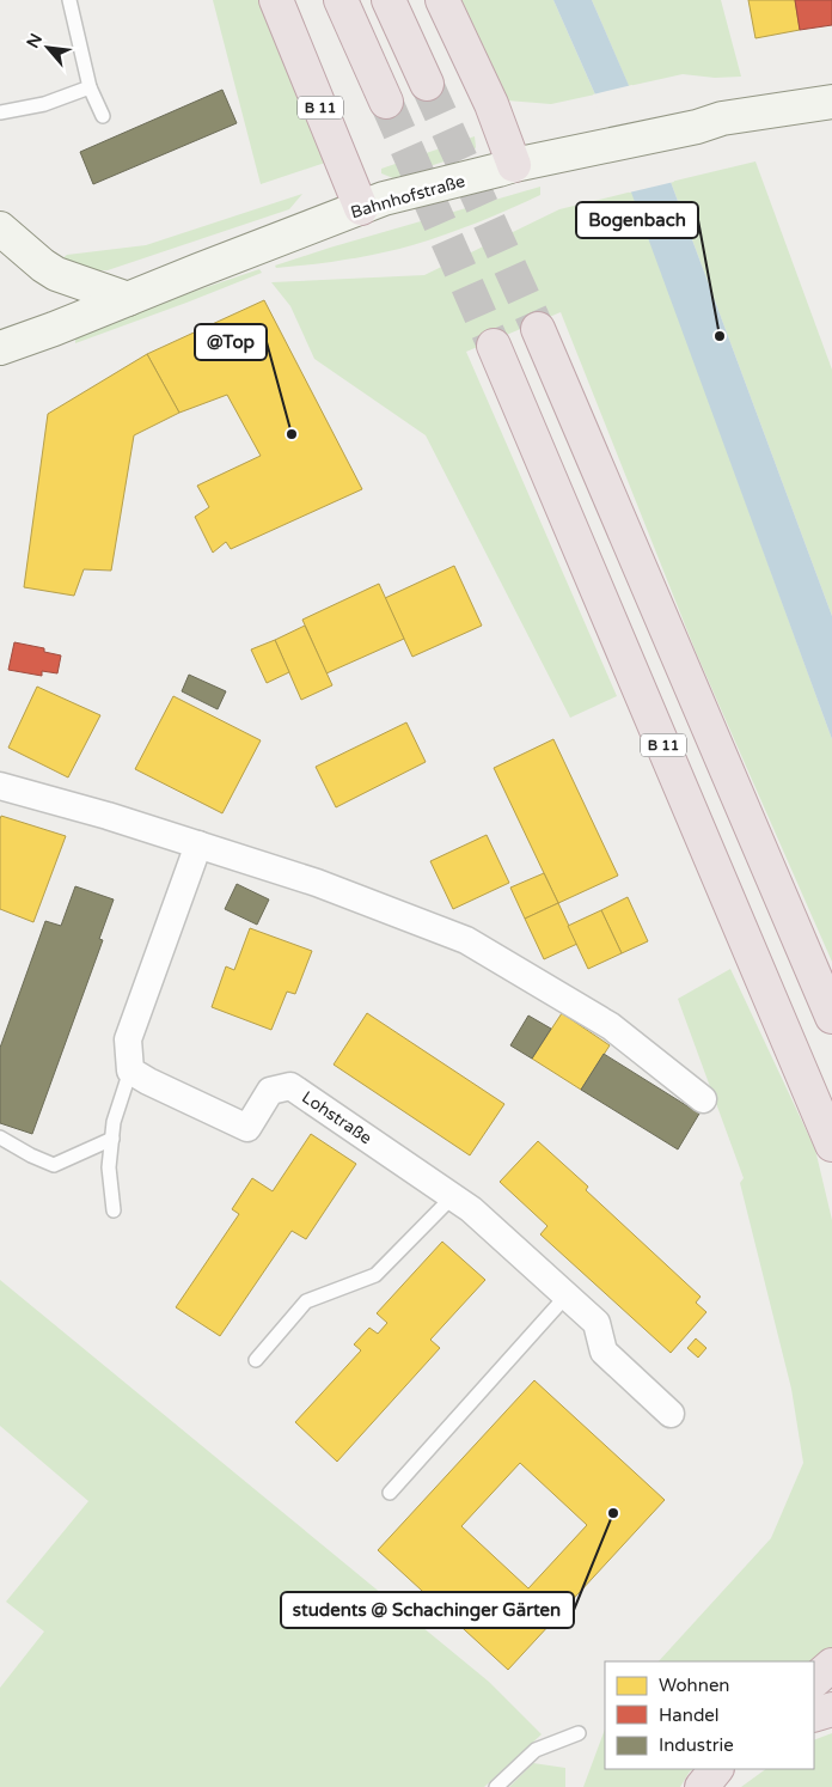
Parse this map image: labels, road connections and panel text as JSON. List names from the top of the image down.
{
  "streets": {
    "highway": ["B 11"],
    "street": ["Bahnhofstraße", "Lohstraße"]
  },
  "crossings": [
    ["B 11", "Bahnhofstraße"]
  ],
  "places": ["Bogenbach", "@Top", "students @ Schachinger Gärten"],
  "legend": ["Wohnen", "Handel", "Industrie"],
  "north": "top left"
}
